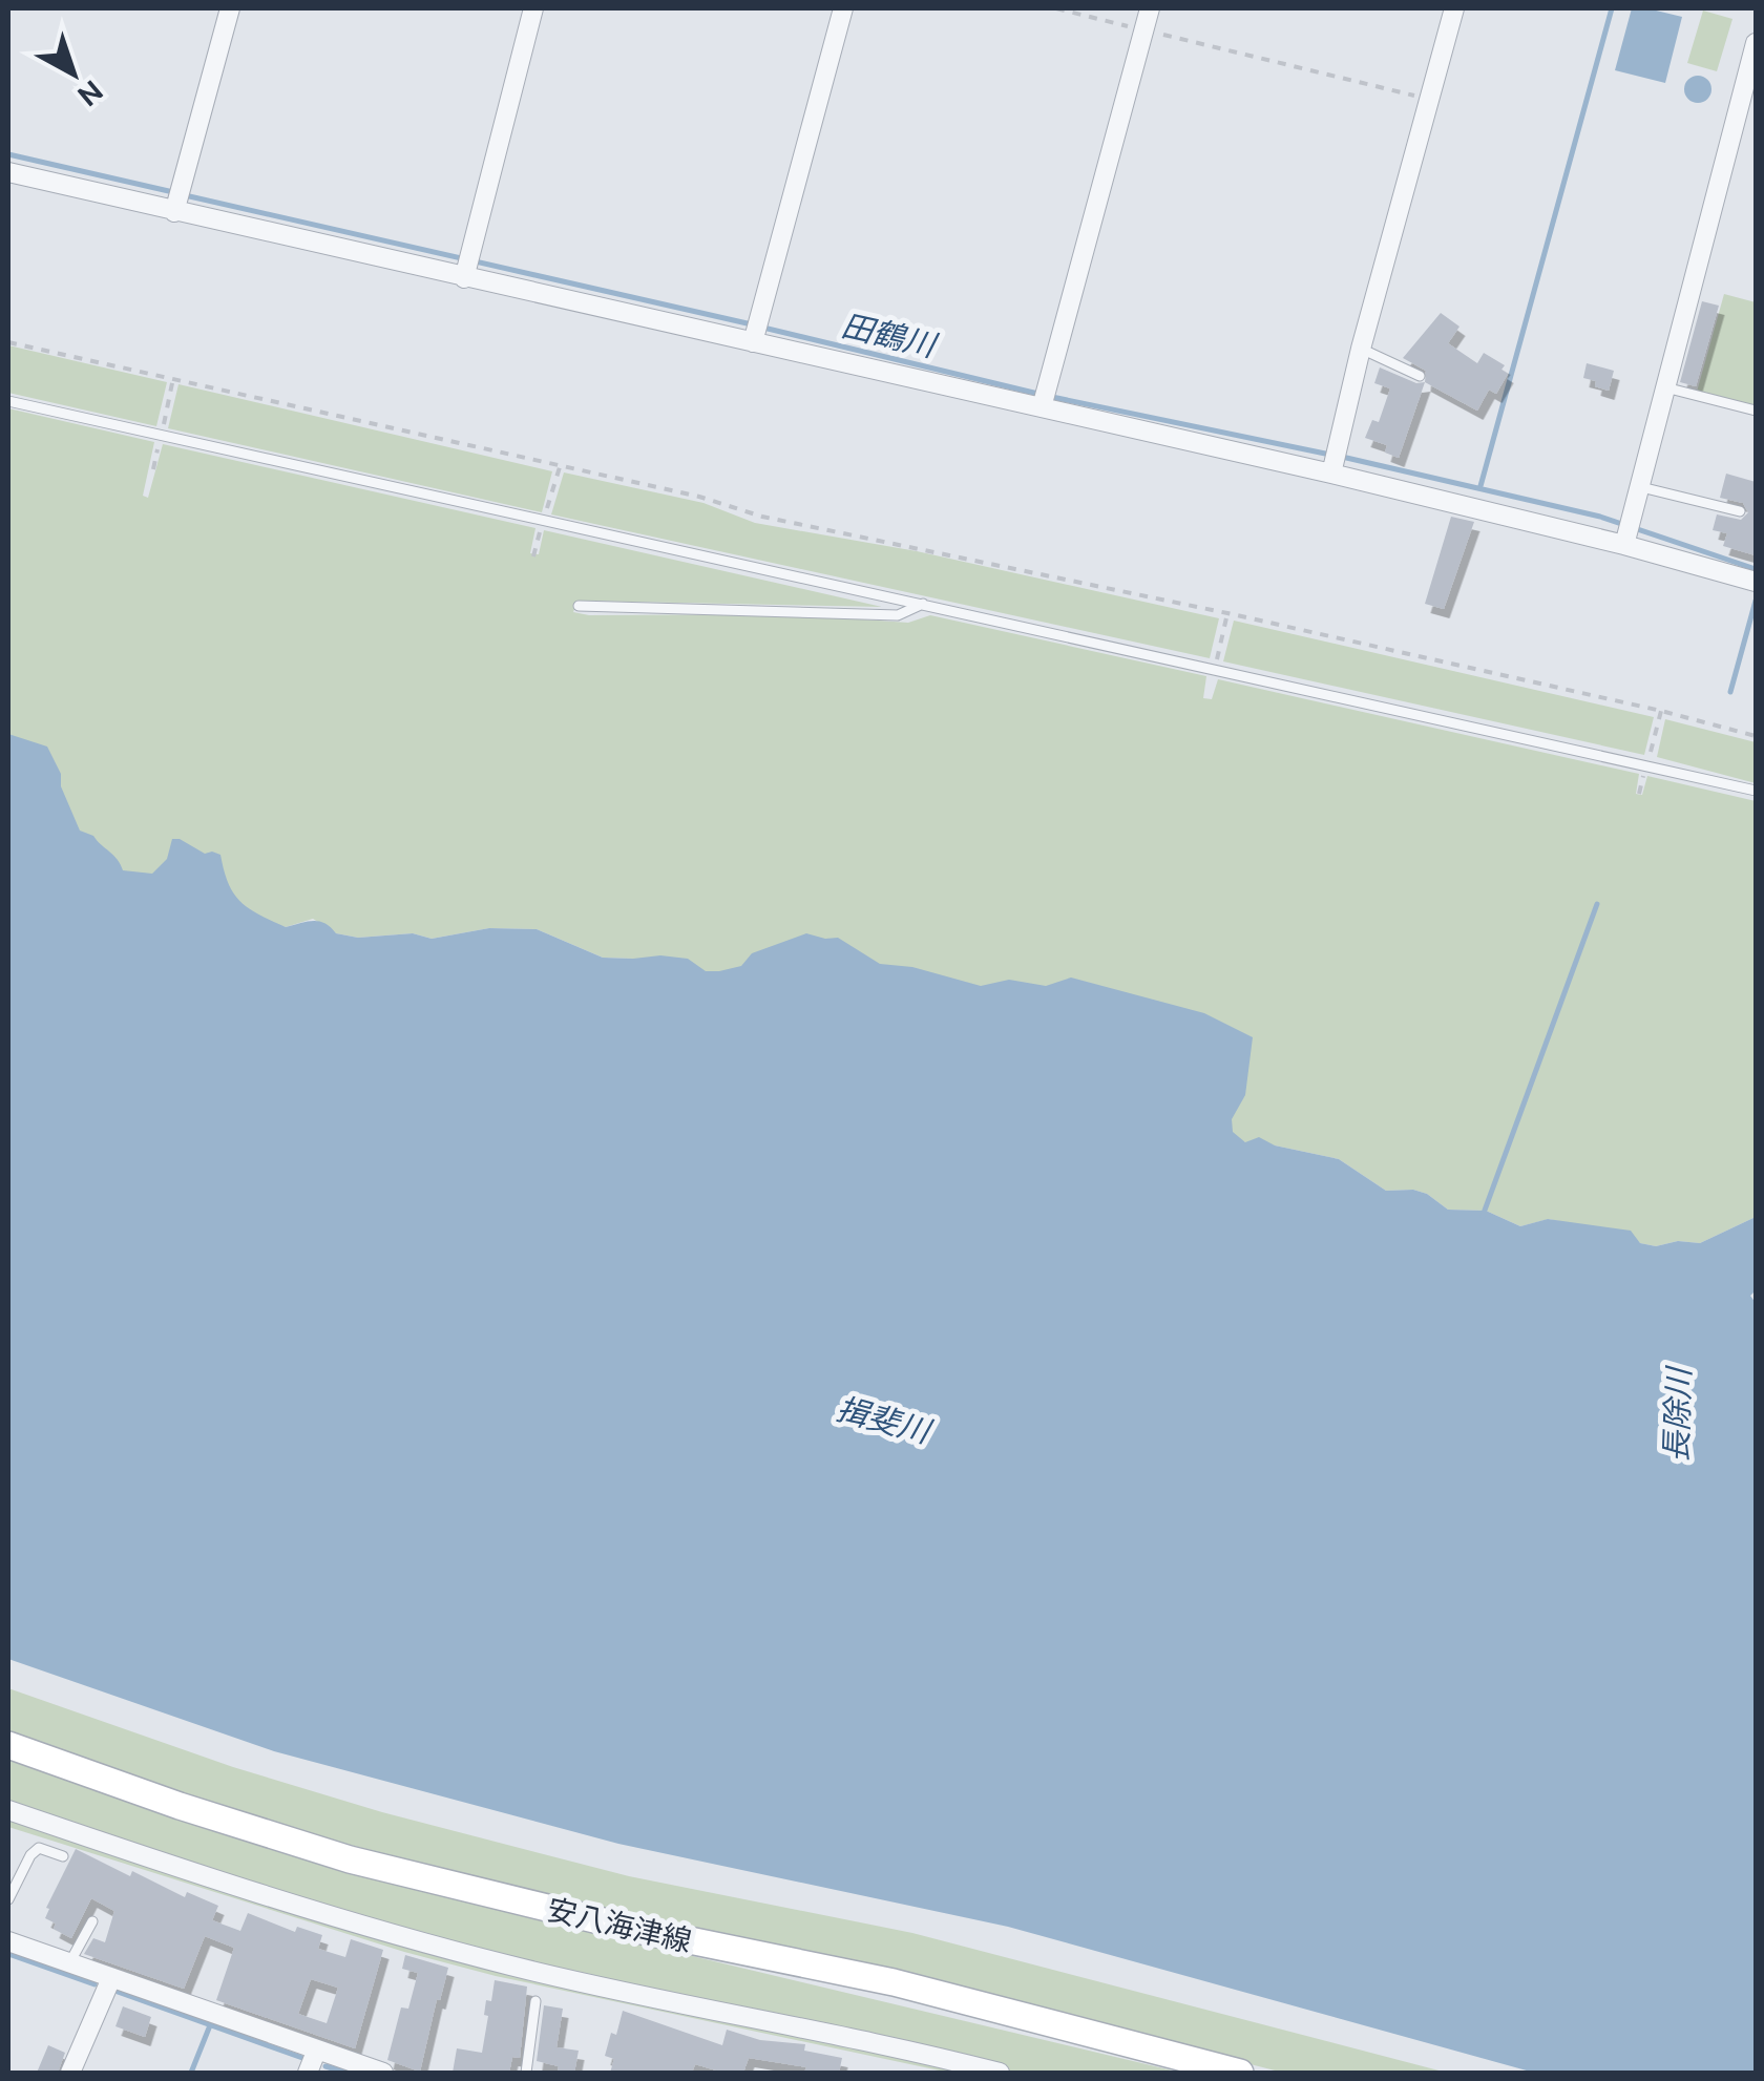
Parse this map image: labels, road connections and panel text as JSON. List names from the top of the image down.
{
  "streets": {
    "main road": ["安八海津線"]
  },
  "water": ["田鶴川", "長除川", "揖斐川"],
  "north": "bottom right"
}
